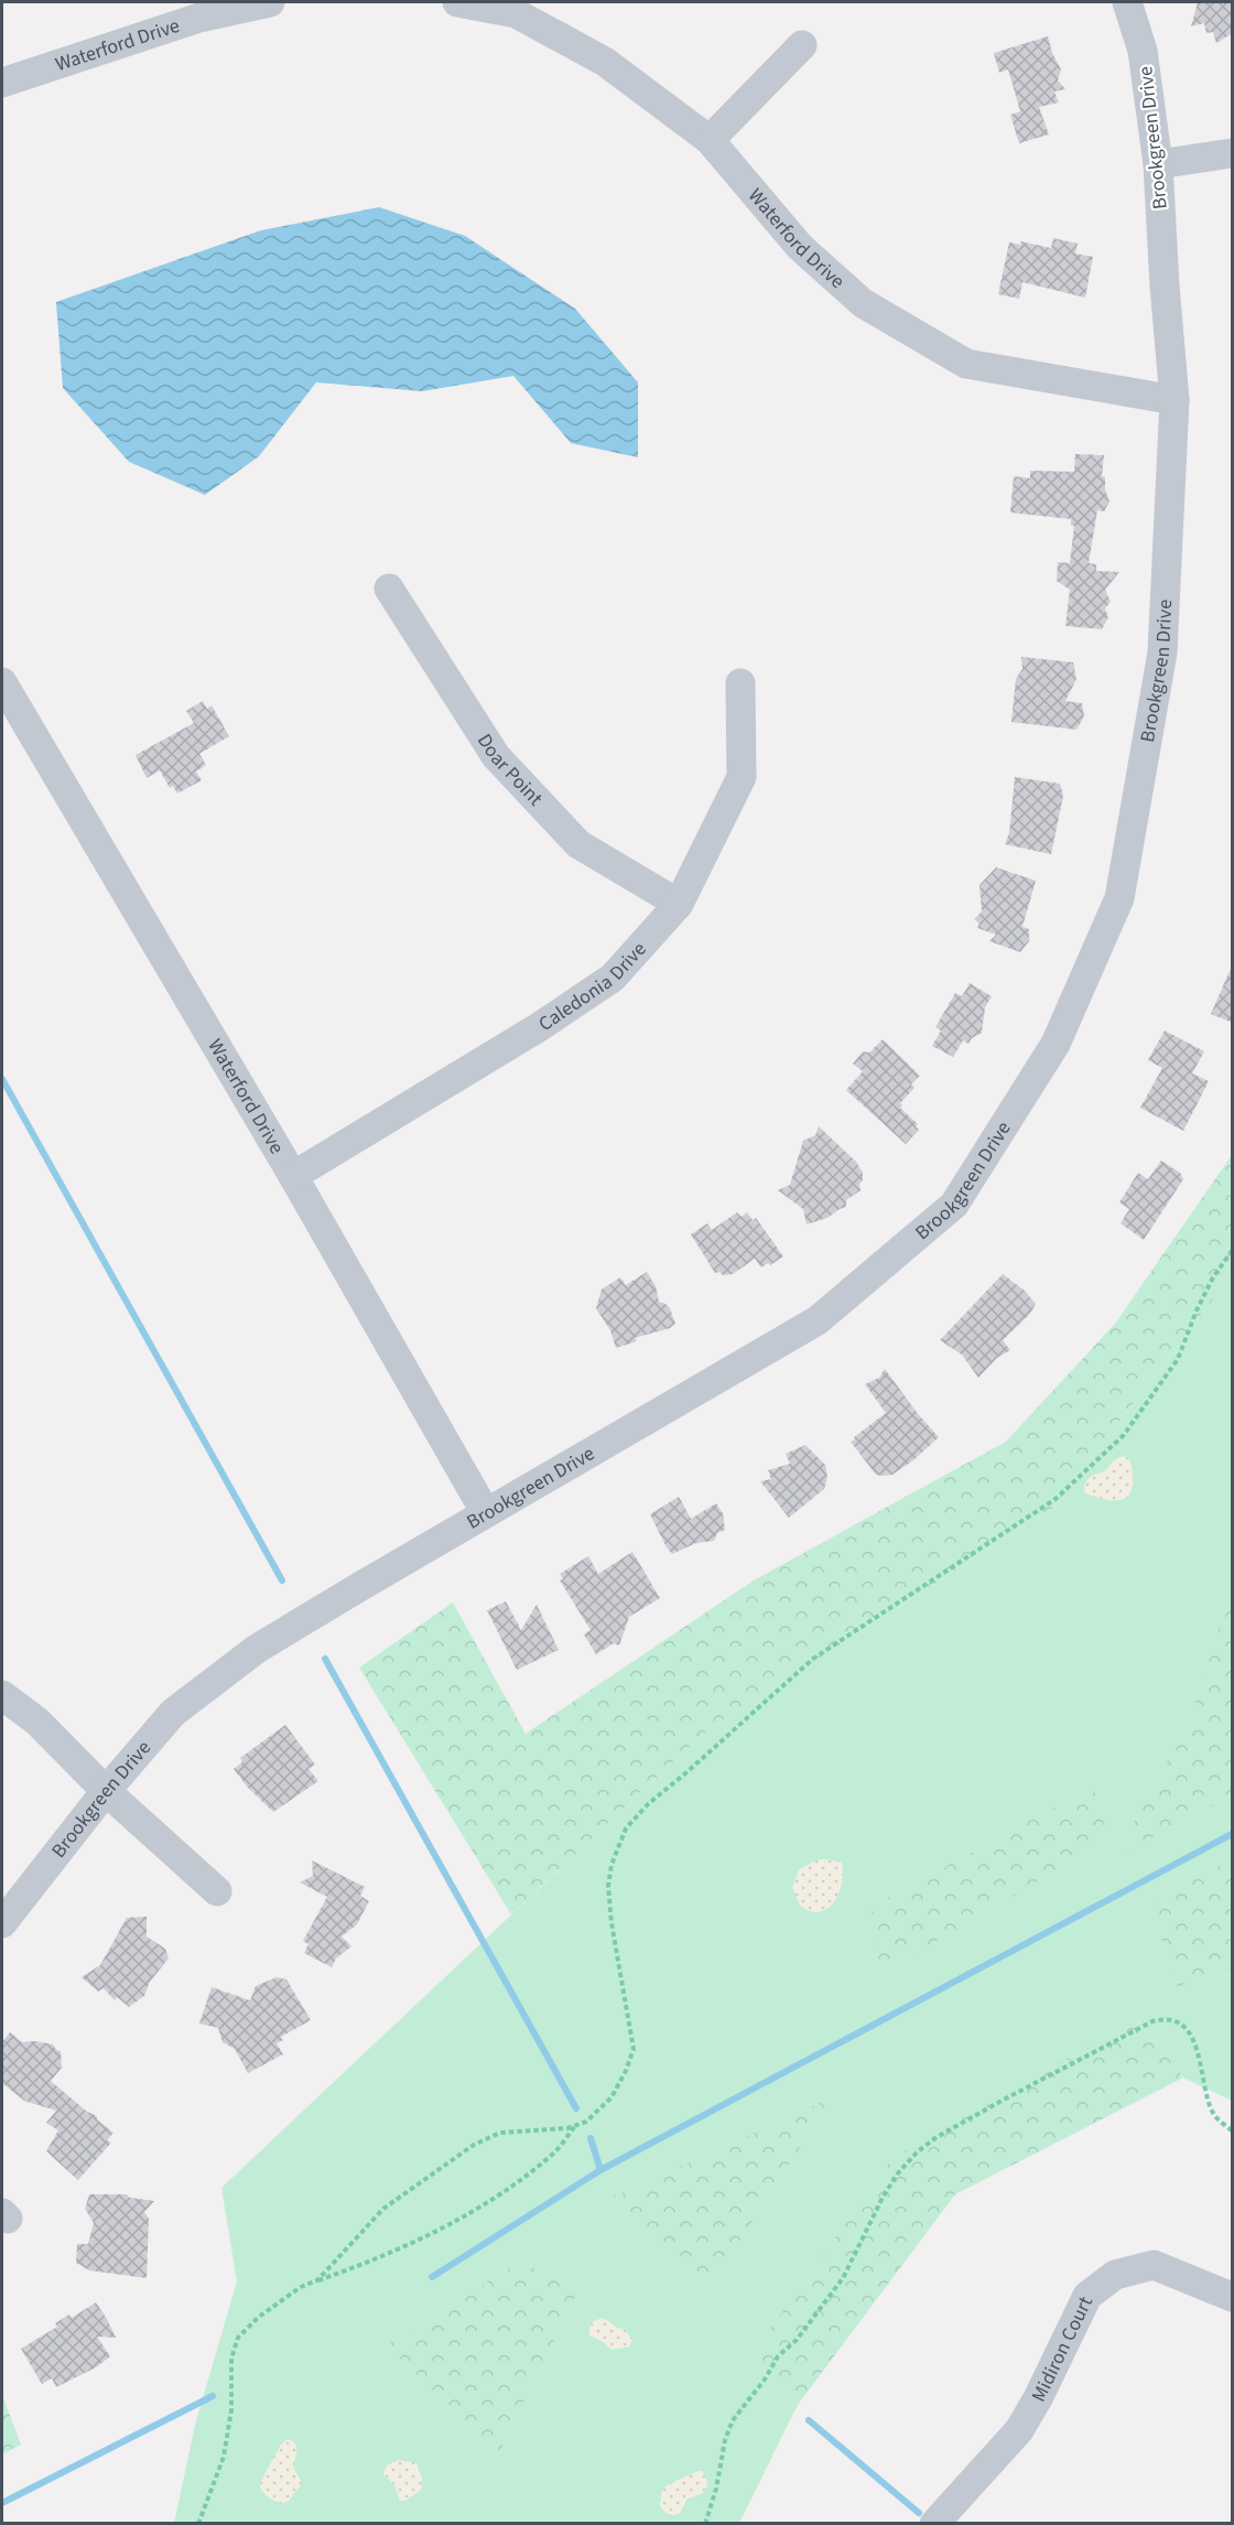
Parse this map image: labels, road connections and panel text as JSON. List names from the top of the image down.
{
  "streets": {
    "street": [
      "Waterford Drive",
      "Brookgreen Drive",
      "Doar Point",
      "Caledonia Drive",
      "Midiron Court"
    ]
  },
  "crossings": [
    ["Waterford Drive", "Brookgreen Drive"],
    ["Waterford Drive", "Caledonia Drive"],
    ["Doar Point", "Caledonia Drive"]
  ]
}
